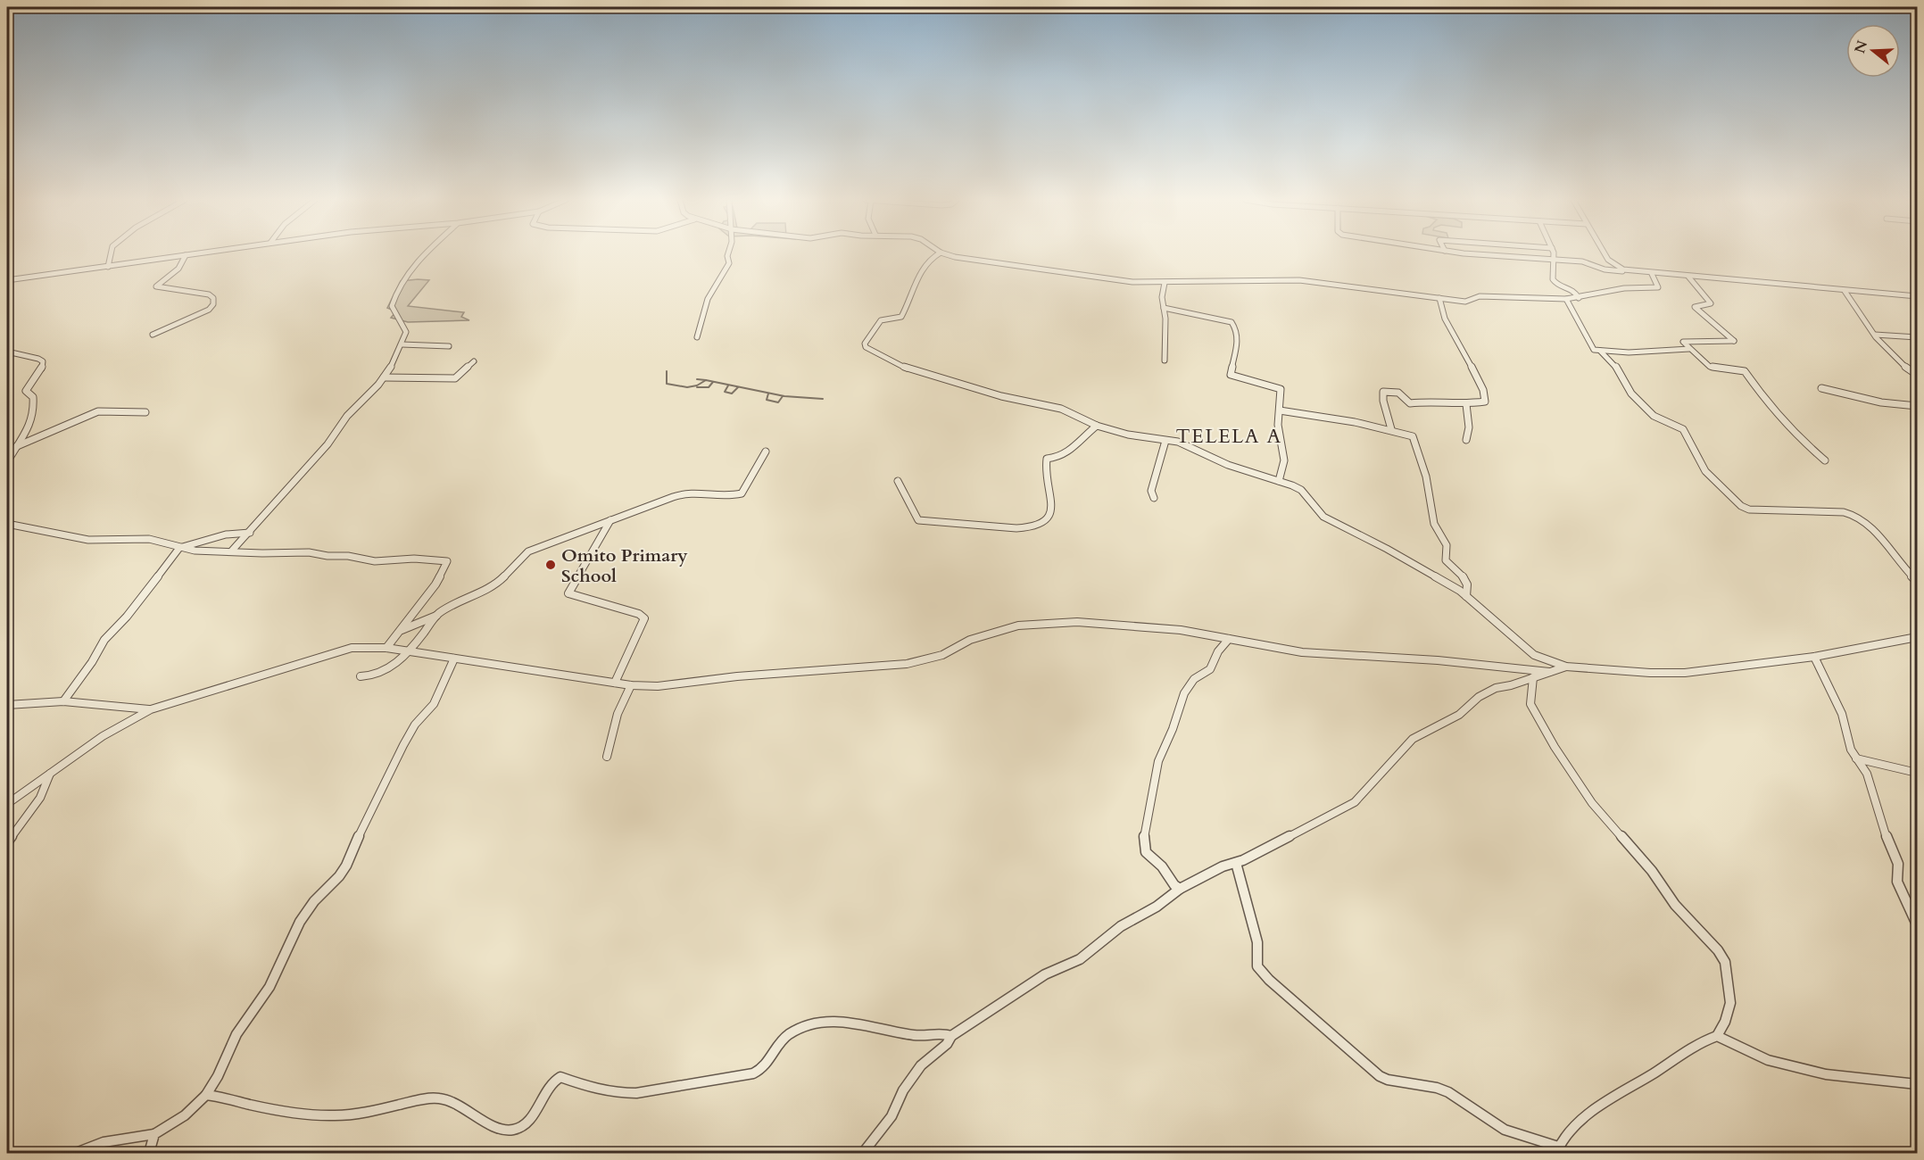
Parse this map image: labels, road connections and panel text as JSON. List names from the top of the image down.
{
  "districts": ["TELELA A"],
  "places": ["Omito Primary School"],
  "north": "left"
}
